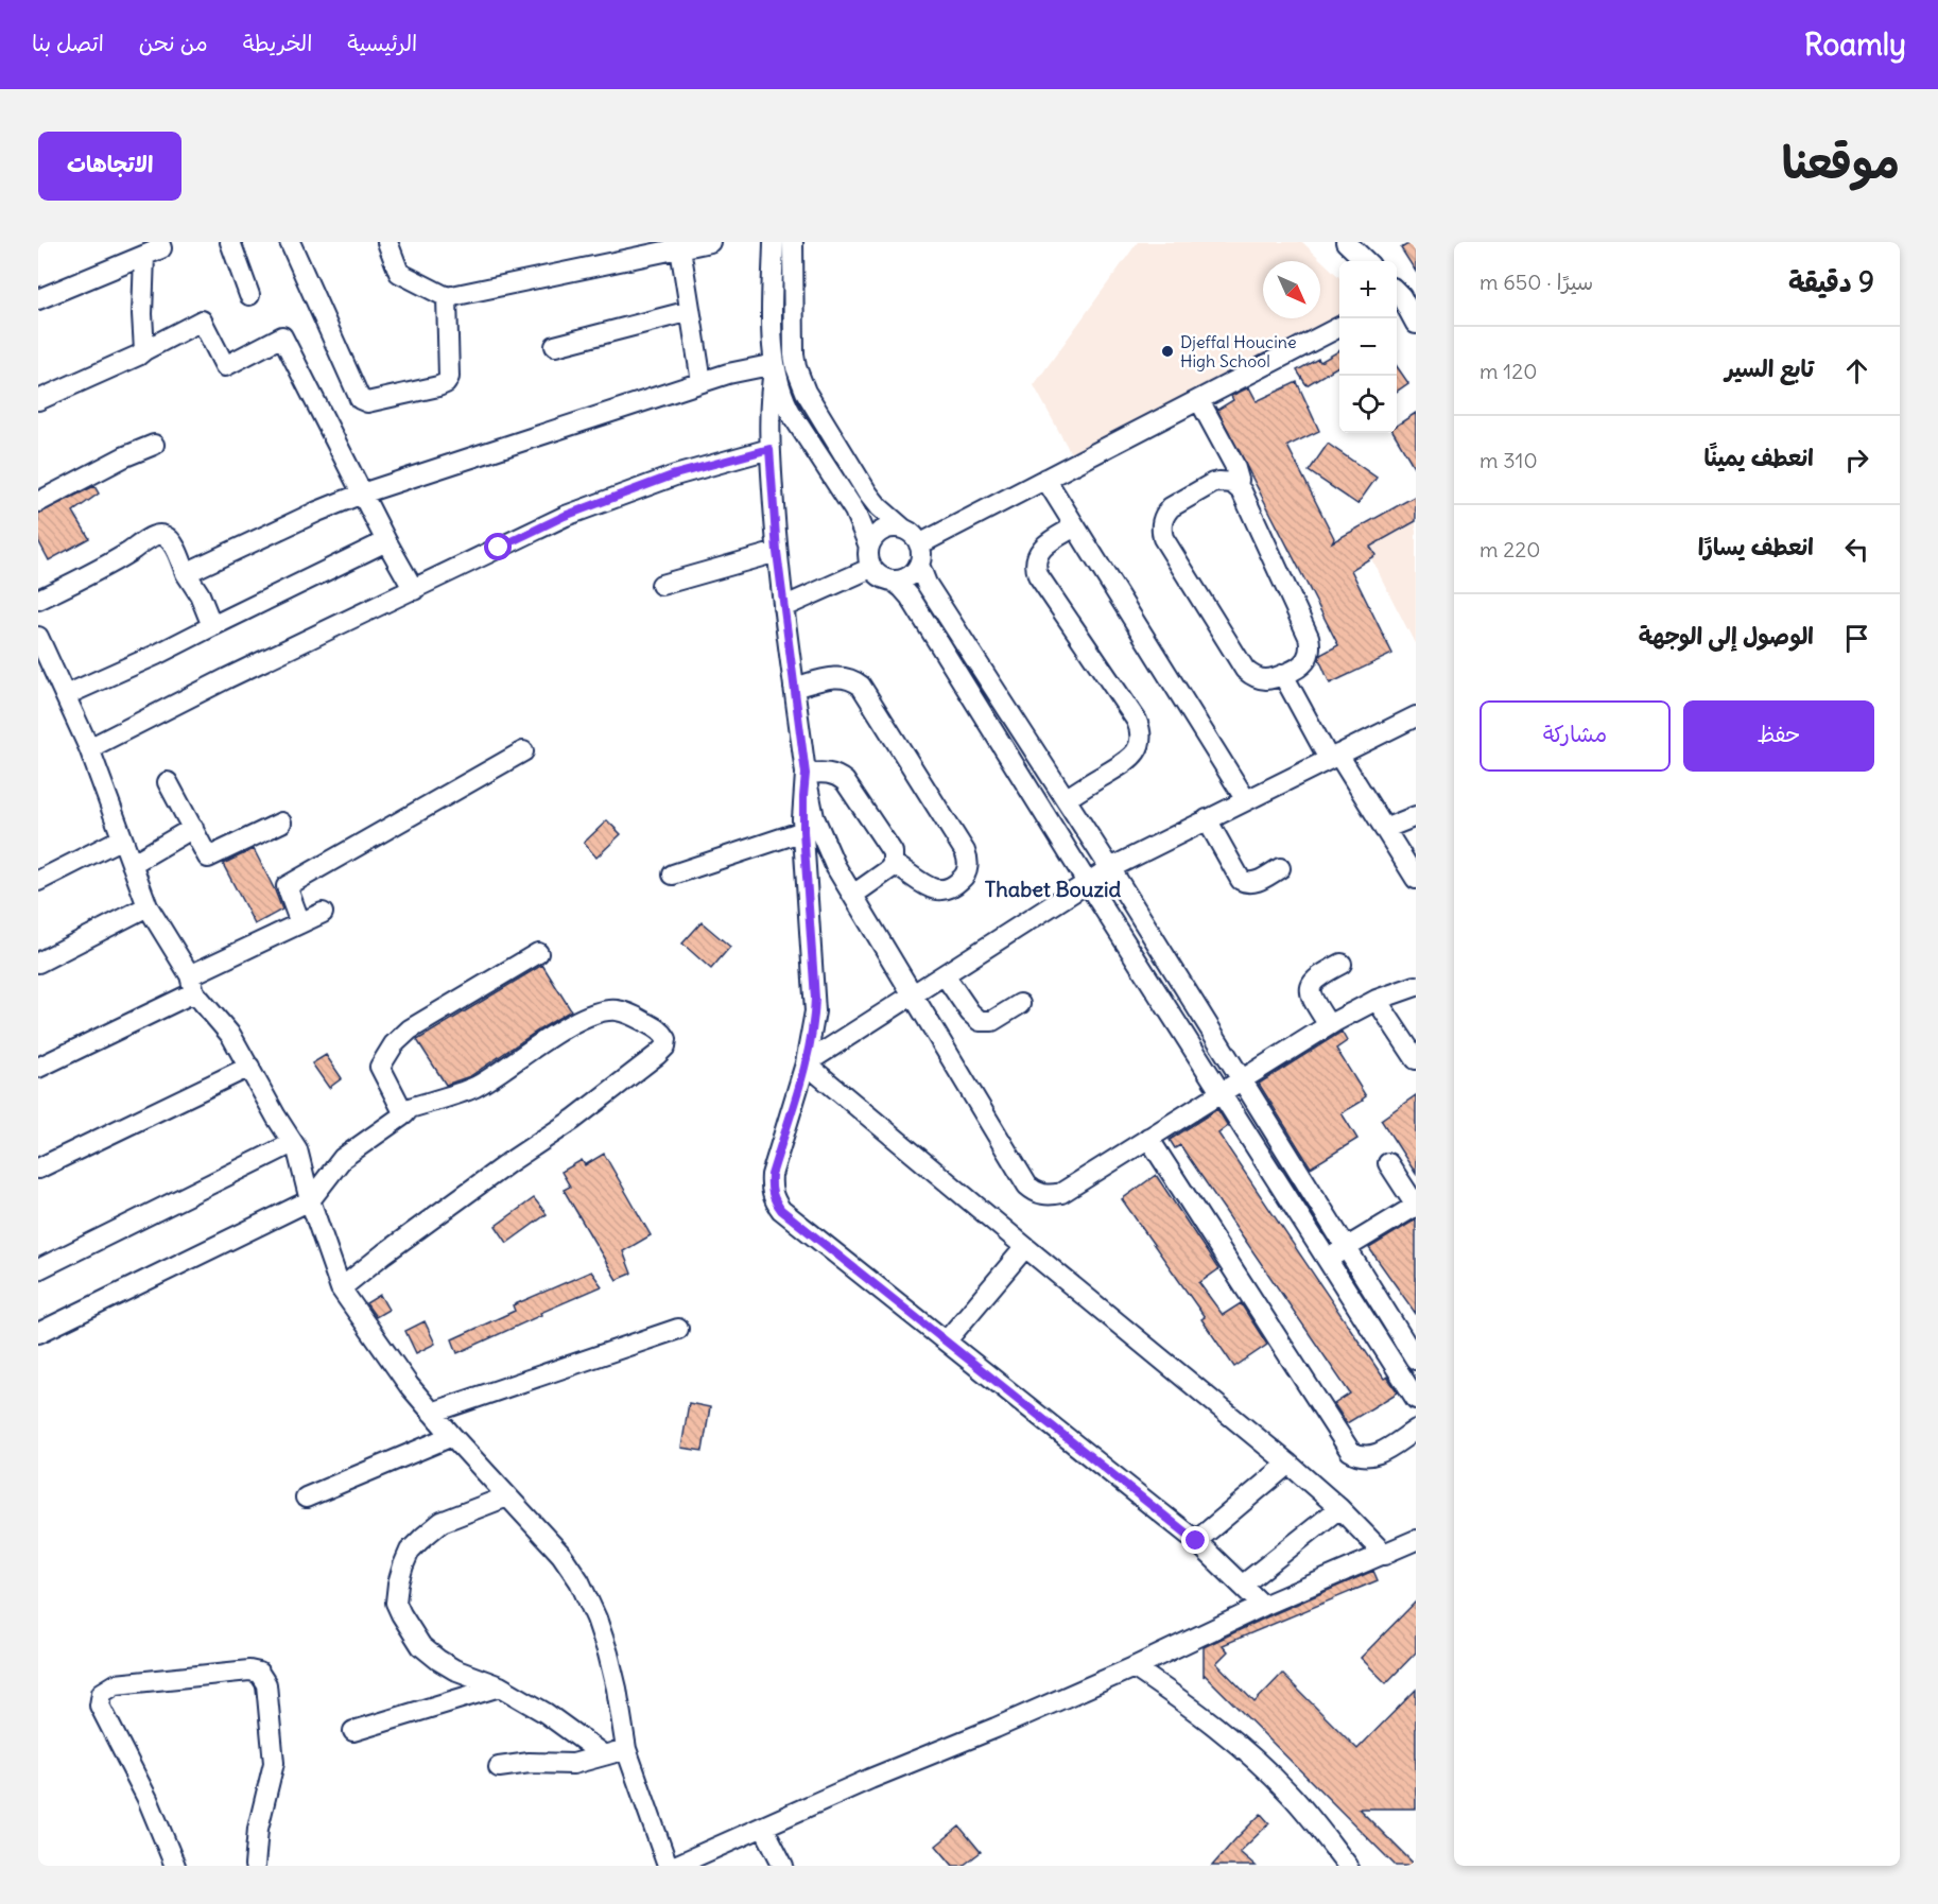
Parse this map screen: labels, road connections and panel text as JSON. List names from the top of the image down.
{
  "districts": ["Thabet Bouzid"],
  "places": ["Djeffal Houcine High School"],
  "north": "bottom right",
  "page": {
    "header": "Roamly",
    "nav": [
      "الرئيسية",
      "الخريطة",
      "من نحن",
      "اتصل بنا"
    ],
    "title": "موقعنا",
    "buttons": [
      "الاتجاهات",
      ["حفظ", "مشاركة"]
    ],
    "heading": ["9 دقيقة", "سيرًا · 650 m"],
    "map_buttons": ["+", "−"],
    "list": [
      ["تابع السير", "120 m"],
      ["انعطف يمينًا", "310 m"],
      ["انعطف يسارًا", "220 m"],
      "الوصول إلى الوجهة"
    ]
  }
}
